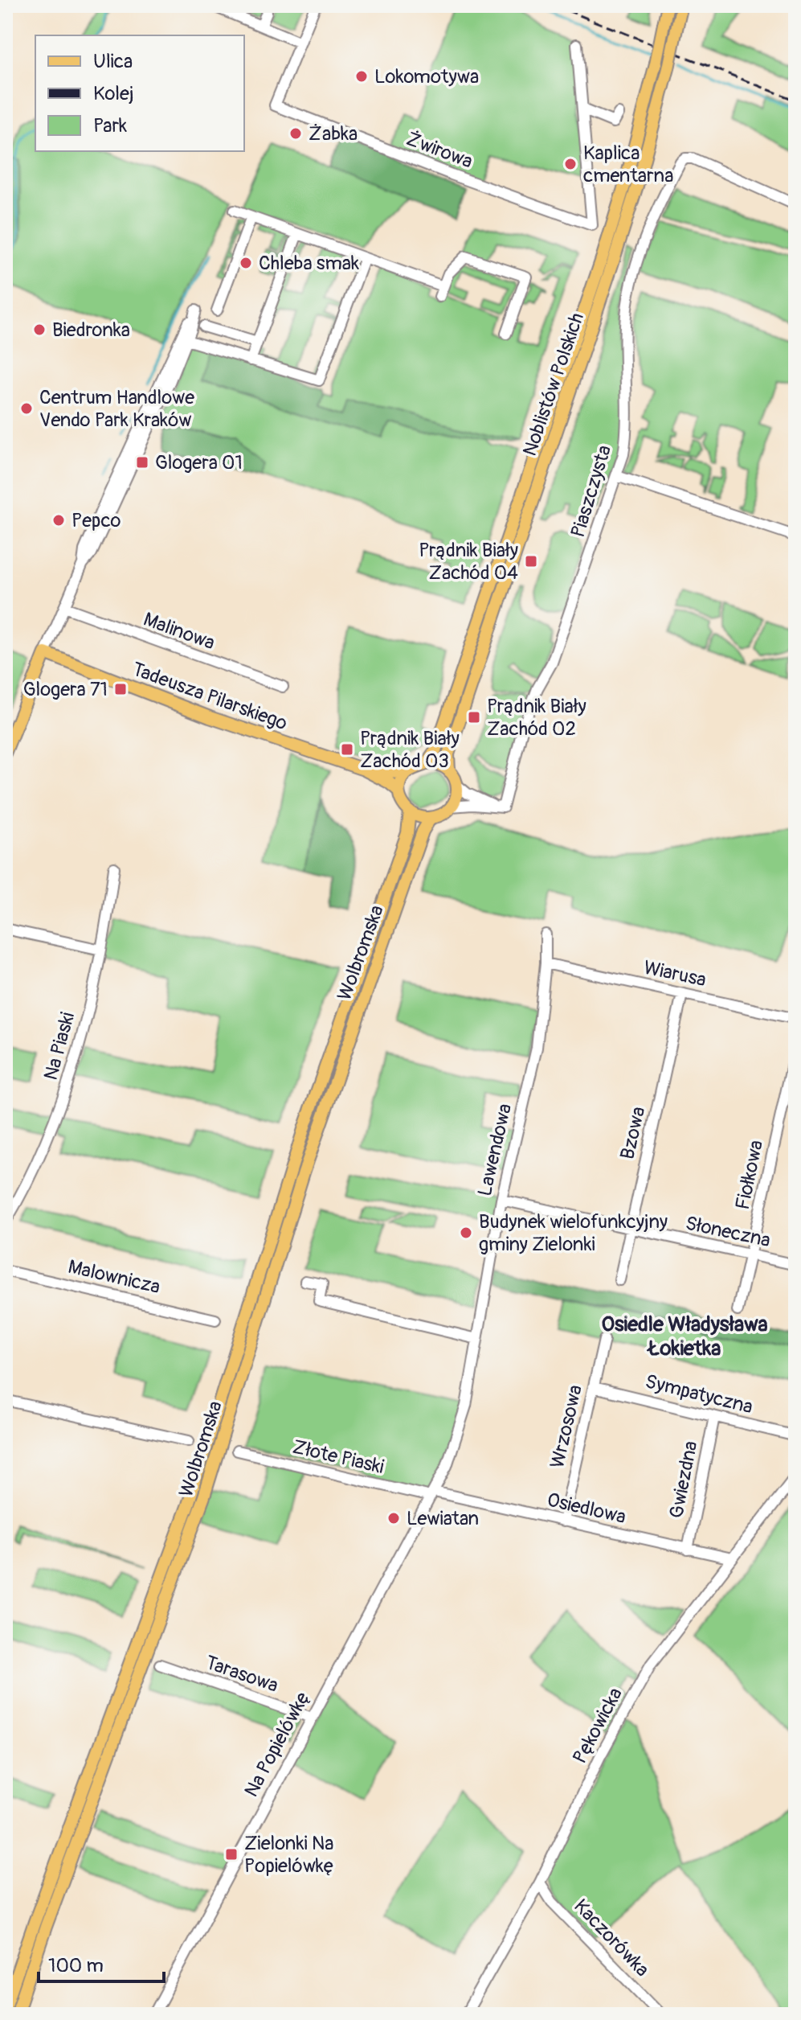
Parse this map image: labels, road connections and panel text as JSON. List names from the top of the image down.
{
  "streets": {
    "main road": ["Noblistów Polskich", "Tadeusza Pilarskiego", "Wolbromska"],
    "street": [
      "Żwirowa",
      "Piaszczysta",
      "Malinowa",
      "Wiarusa",
      "Na Piaski",
      "Bzowa",
      "Lawendowa",
      "Fiołkowa",
      "Słoneczna",
      "Malownicza",
      "Sympatyczna",
      "Wrzosowa",
      "Złote Piaski",
      "Gwiezdna",
      "Osiedlowa",
      "Tarasowa",
      "Pękowicka",
      "Na Popielówkę",
      "Kaczorówka"
    ]
  },
  "crossings": [
    ["Noblistów Polskich", "Tadeusza Pilarskiego"],
    ["Noblistów Polskich", "Wolbromska"],
    ["Tadeusza Pilarskiego", "Wolbromska"],
    ["Wiarusa", "Bzowa"],
    ["Wiarusa", "Lawendowa"],
    ["Bzowa", "Słoneczna"],
    ["Lawendowa", "Słoneczna"],
    ["Lawendowa", "Złote Piaski"],
    ["Lawendowa", "Osiedlowa"],
    ["Lawendowa", "Na Popielówkę"],
    ["Fiołkowa", "Słoneczna"],
    ["Sympatyczna", "Wrzosowa"],
    ["Sympatyczna", "Gwiezdna"],
    ["Wrzosowa", "Osiedlowa"],
    ["Złote Piaski", "Osiedlowa"],
    ["Złote Piaski", "Na Popielówkę"],
    ["Gwiezdna", "Osiedlowa"],
    ["Osiedlowa", "Pękowicka"],
    ["Osiedlowa", "Na Popielówkę"],
    ["Tarasowa", "Na Popielówkę"],
    ["Pękowicka", "Kaczorówka"]
  ],
  "districts": ["Osiedle Władysława Łokietka"],
  "places": {
    "other": [
      "Lokomotywa",
      "Żabka",
      "Kaplica cmentarna",
      "Chleba smak",
      "Biedronka",
      "Centrum Handlowe Vendo Park Kraków",
      "Pepco",
      "Budynek wielofunkcyjny gminy Zielonki",
      "Lewiatan"
    ],
    "transit": [
      "Glogera 01",
      "Prądnik Biały Zachód 04",
      "Glogera 71",
      "Prądnik Biały Zachód 02",
      "Prądnik Biały Zachód 03",
      "Zielonki Na Popielówkę"
    ]
  },
  "legend": ["Ulica", "Kolej", "Park"],
  "scale_bar": "100 m"
}
